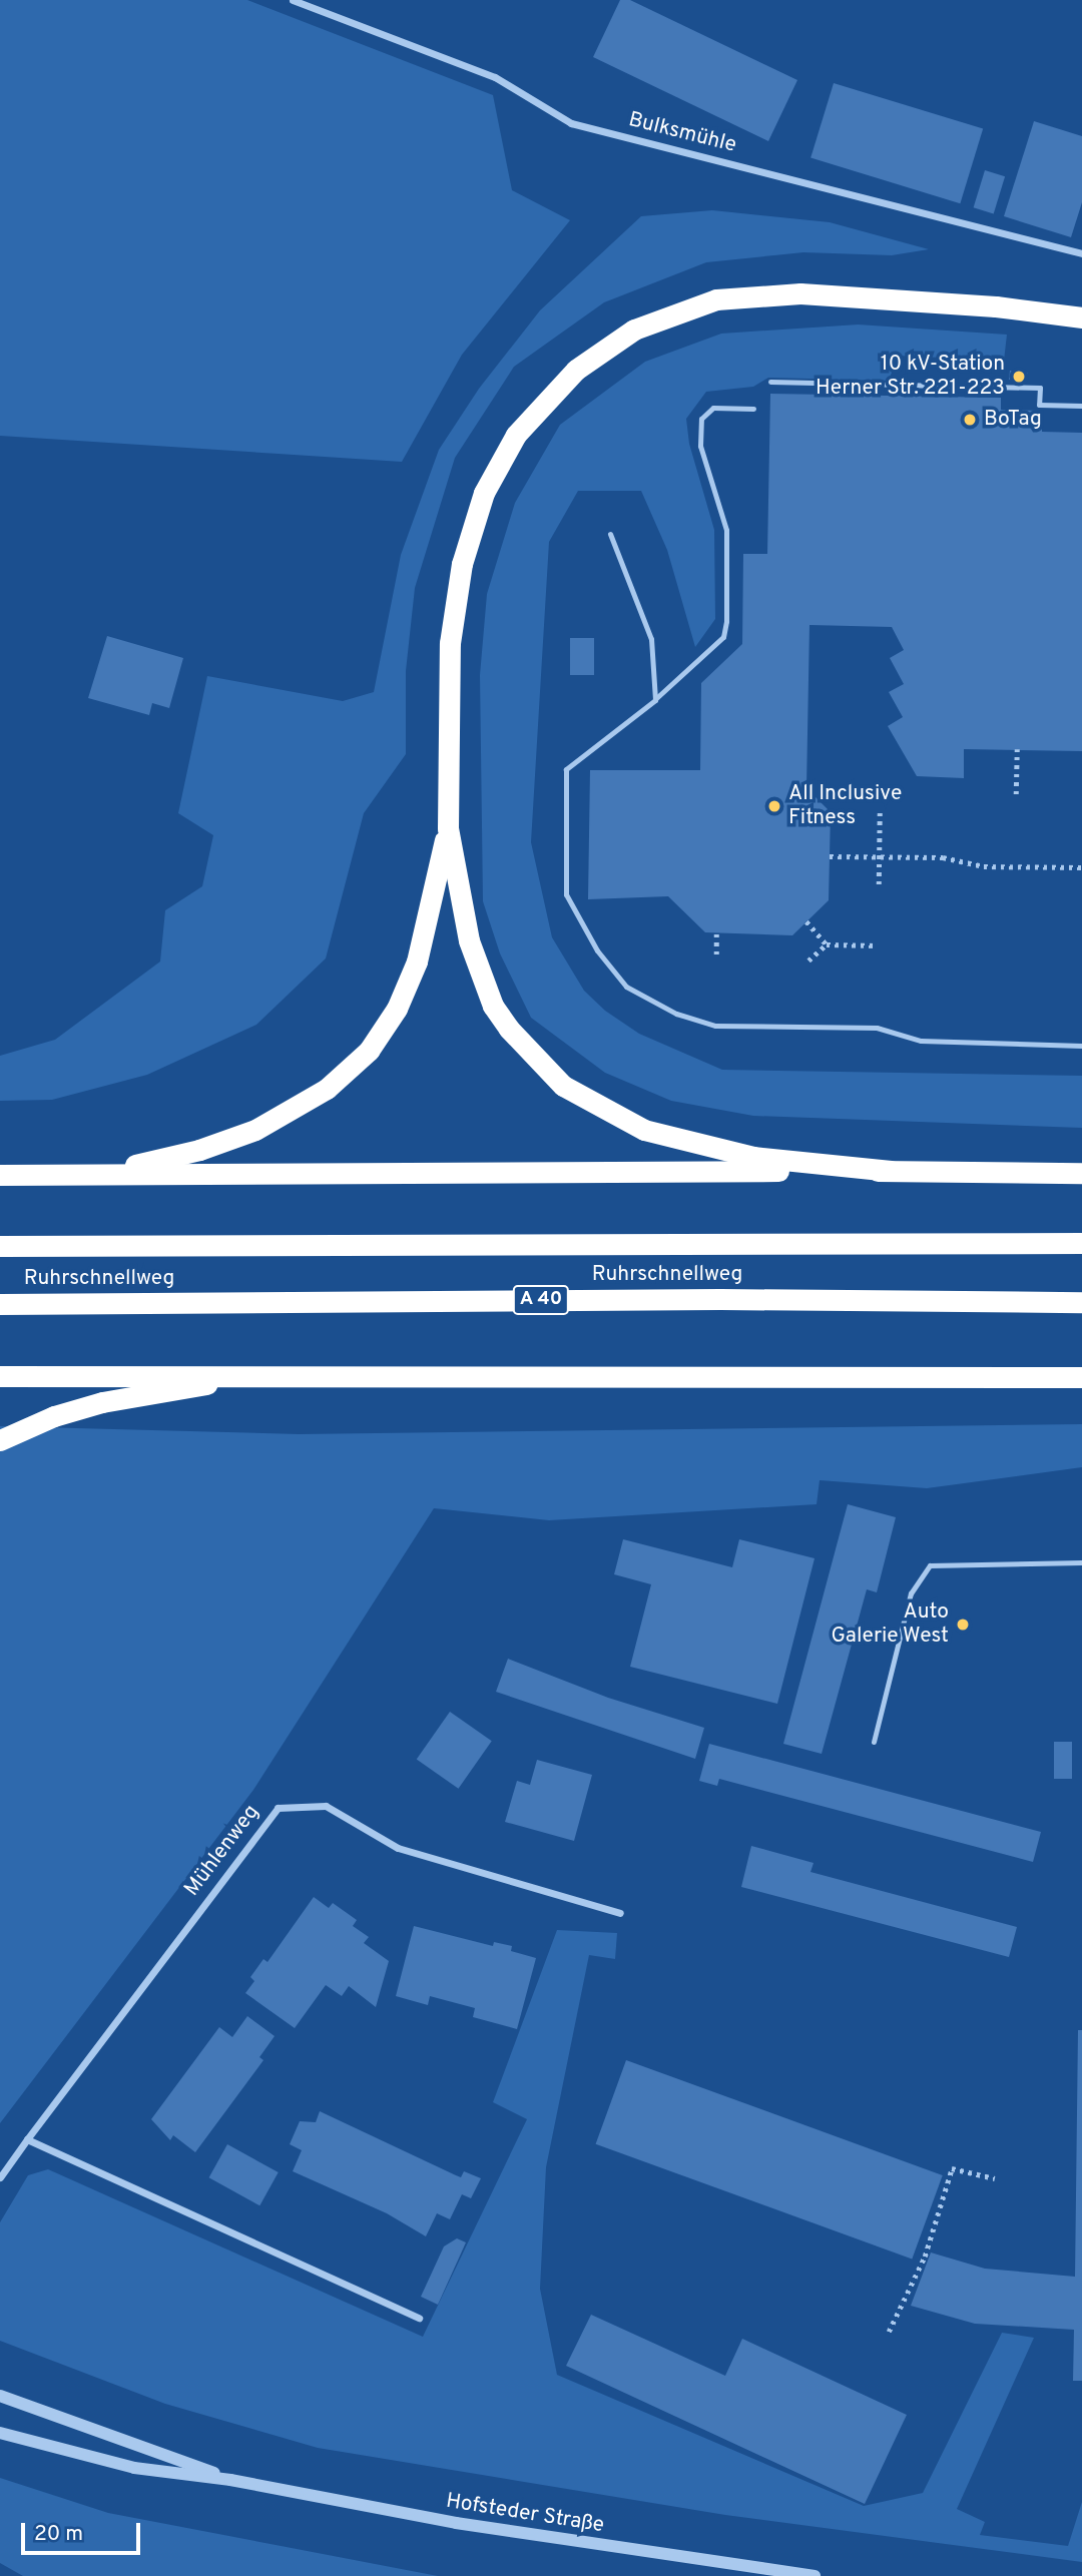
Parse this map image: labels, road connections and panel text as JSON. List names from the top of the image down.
{
  "streets": {
    "highway": ["Ruhrschnellweg", "A 40"],
    "street": ["Bulksmühle", "Mühlenweg", "Hofsteder Straße"]
  },
  "places": [
    "10 kV-Station Herner Str. 221-223",
    "BoTag",
    "All Inclusive Fitness",
    "Auto Galerie West"
  ],
  "scale_bar": "20 m"
}
